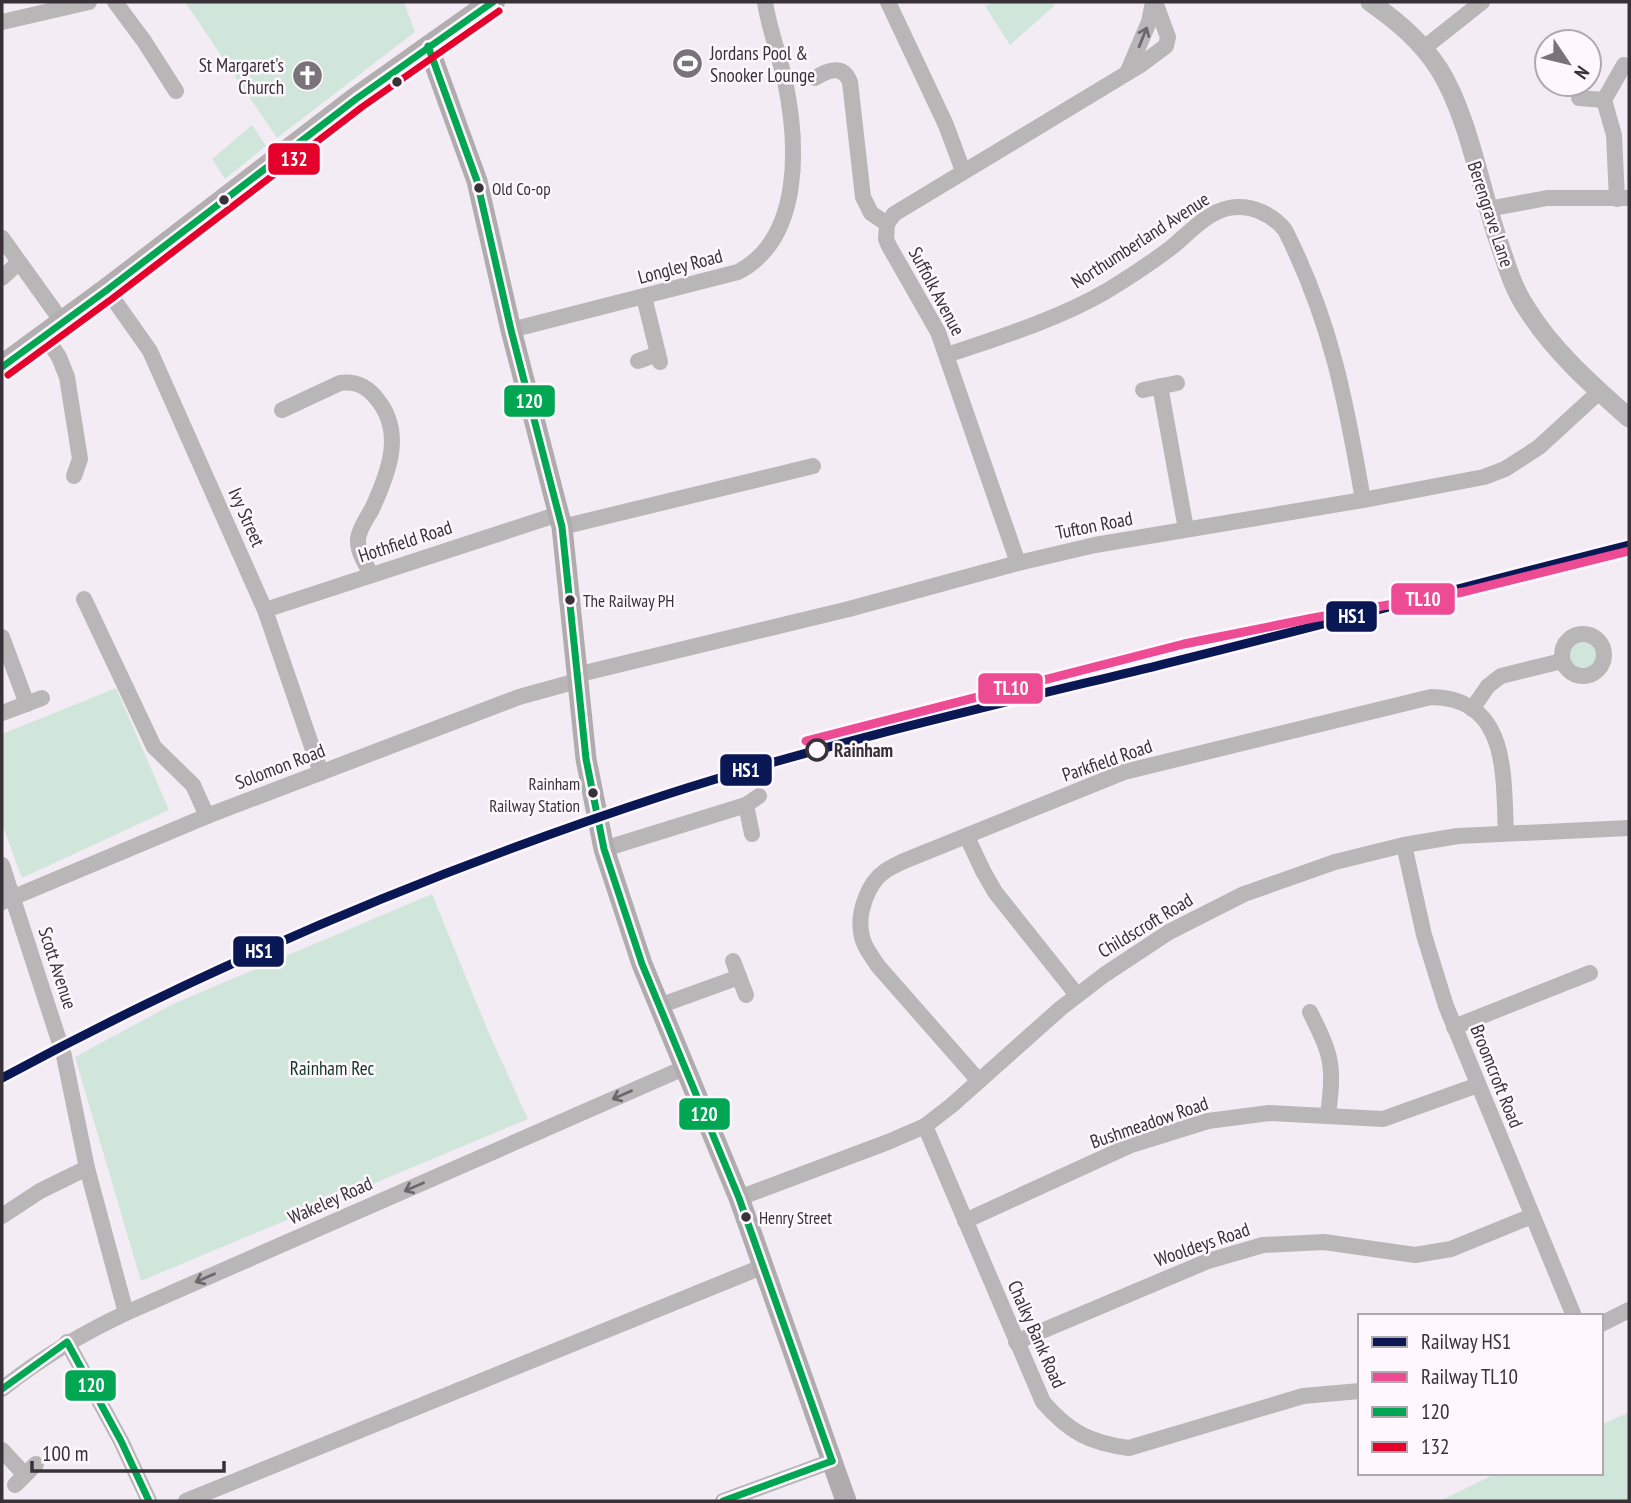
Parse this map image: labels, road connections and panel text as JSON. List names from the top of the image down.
{
  "streets": {
    "street": [
      "Berengrave Lane",
      "Northumberland Avenue",
      "Longley Road",
      "Suffolk Avenue",
      "Ivy Street",
      "Tufton Road",
      "Hothfield Road",
      "Parkfield Road",
      "Solomon Road",
      "Childscroft Road",
      "Scott Avenue",
      "Broomcroft Road",
      "Bushmeadow Road",
      "Wakeley Road",
      "Wooldeys Road",
      "Chalky Bank Road"
    ]
  },
  "crossings": [
    ["Berengrave Lane", "Tufton Road"],
    ["Northumberland Avenue", "Suffolk Avenue"],
    ["Northumberland Avenue", "Tufton Road"],
    ["Suffolk Avenue", "Tufton Road"],
    ["Ivy Street", "Hothfield Road"],
    ["Ivy Street", "Solomon Road"],
    ["Tufton Road", "Solomon Road"],
    ["Parkfield Road", "Childscroft Road"],
    ["Solomon Road", "Scott Avenue"],
    ["Childscroft Road", "Broomcroft Road"],
    ["Childscroft Road", "Chalky Bank Road"],
    ["Scott Avenue", "Wakeley Road"],
    ["Broomcroft Road", "Bushmeadow Road"],
    ["Broomcroft Road", "Wooldeys Road"],
    ["Bushmeadow Road", "Chalky Bank Road"],
    ["Wooldeys Road", "Chalky Bank Road"]
  ],
  "one_way": ["Wakeley Road"],
  "parks": ["Rainham Rec"],
  "places": {
    "sports": ["Jordans Pool & Snooker Lounge"],
    "church": ["St Margaret's Church"],
    "other": [
      "Old Co-op",
      "The Railway PH",
      "Rainham",
      "Rainham Railway Station",
      "Henry Street"
    ]
  },
  "lines": [
    "transit line 120",
    "transit line 132",
    "rail line HS1",
    "rail line TL10"
  ],
  "legend": [
    "Railway HS1",
    "Railway TL10",
    "120",
    "132"
  ],
  "scale_bar": "100 m",
  "north": "bottom right"
}
